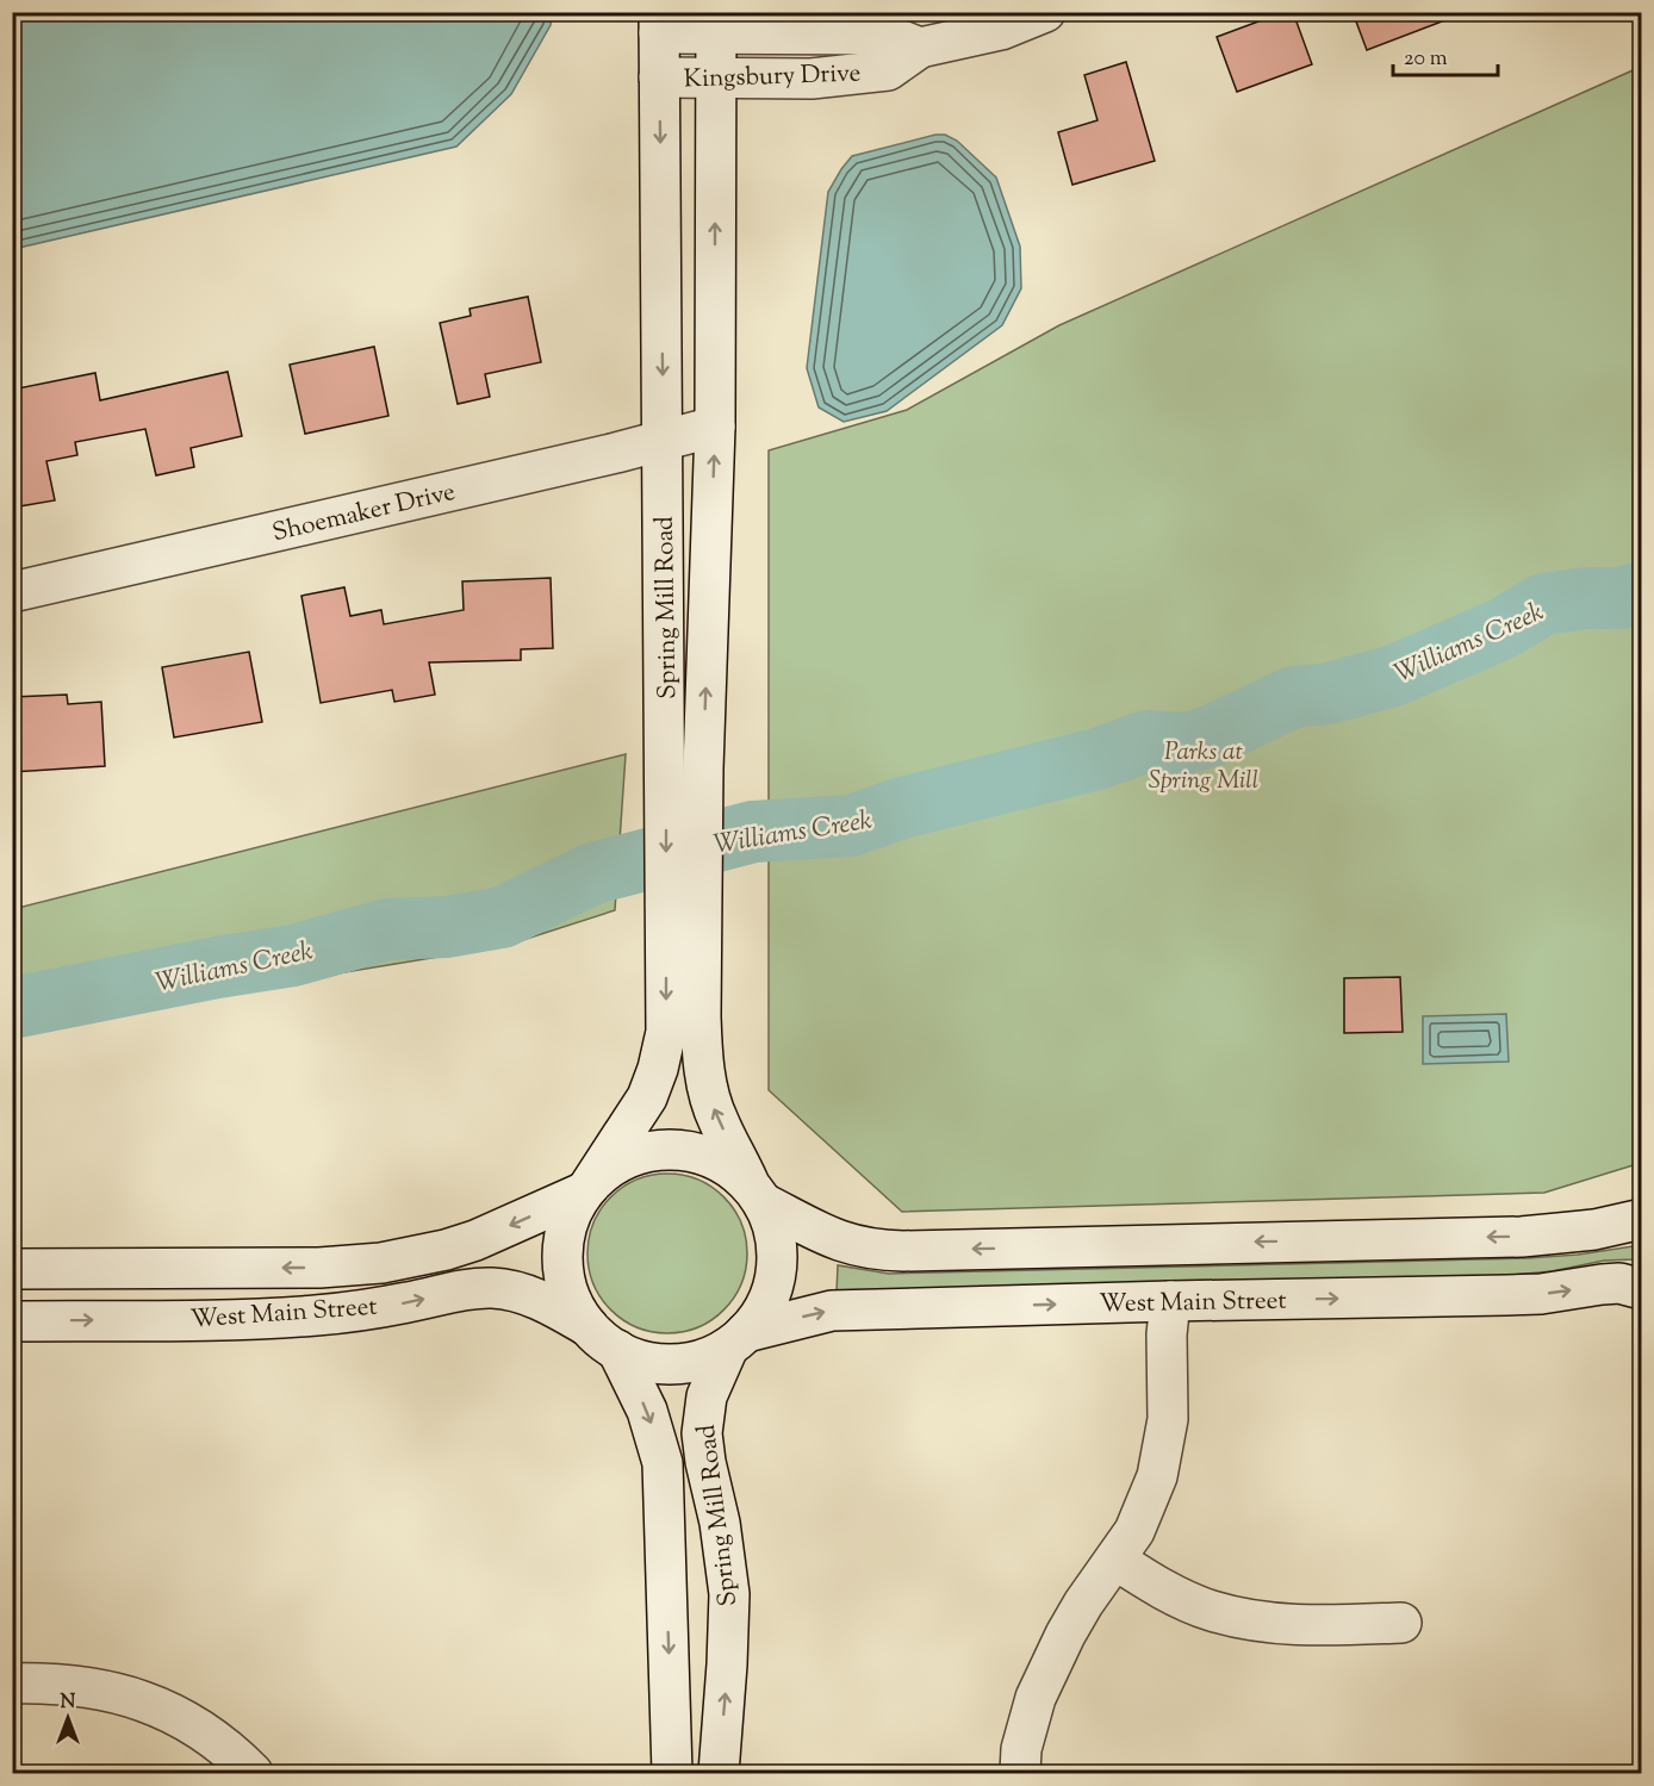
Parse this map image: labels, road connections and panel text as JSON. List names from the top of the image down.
{
  "streets": {
    "street": [
      "Kingsbury Drive",
      "Shoemaker Drive",
      "Spring Mill Road",
      "West Main Street"
    ]
  },
  "crossings": [
    ["Kingsbury Drive", "Spring Mill Road"],
    ["Shoemaker Drive", "Spring Mill Road"],
    ["Spring Mill Road", "West Main Street"]
  ],
  "water": ["Williams Creek"],
  "parks": ["Parks at Spring Mill"],
  "scale_bar": "20 m",
  "north": "top"
}
